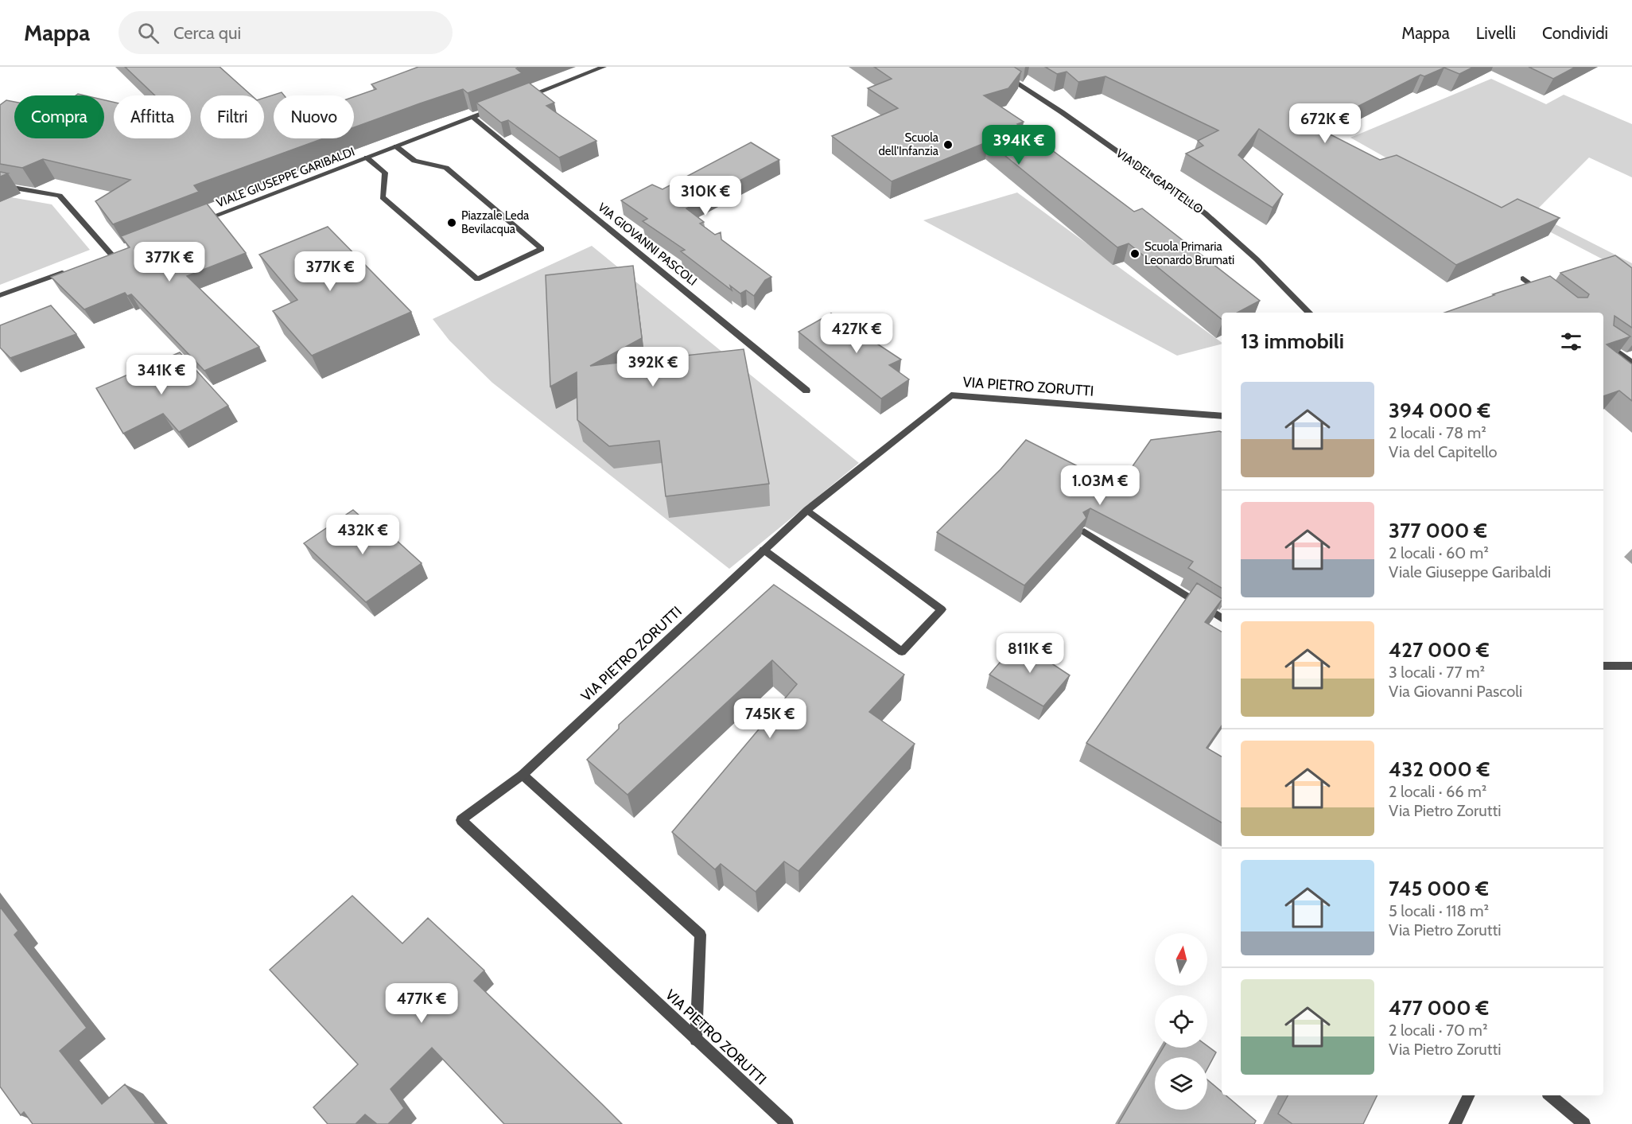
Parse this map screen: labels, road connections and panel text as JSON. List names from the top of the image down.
{
  "streets": {
    "street": [
      "VIALE GIUSEPPE GARIBALDI",
      "VIA DEL CAPITELLO",
      "VIA GIOVANNI PASCOLI",
      "VIA PIETRO ZORUTTI"
    ]
  },
  "crossings": [
    ["VIALE GIUSEPPE GARIBALDI", "VIA GIOVANNI PASCOLI"]
  ],
  "places": ["Scuola dell'Infanzia", "Piazzale Leda Bevilacqua", "Scuola Primaria Leonardo Brumati"],
  "north": "top",
  "page": {
    "header": "Mappa",
    "search": "Cerca qui",
    "nav": ["Mappa", "Livelli", "Condividi"],
    "chip": [
      "Compra",
      "Affitta",
      "Filtri",
      "Nuovo"
    ],
    "price": [
      "672K €",
      "394K €",
      "310K €",
      "377K €",
      "377K €",
      "427K €",
      "392K €",
      "341K €",
      "1.03M €",
      "432K €",
      "811K €",
      "745K €",
      "477K €"
    ],
    "heading": "13 immobili",
    "list": [
      {
        "name": "394 000 €",
        "note": "2 locali · 78 m² · Via del Capitello"
      },
      {
        "name": "377 000 €",
        "note": "2 locali · 60 m² · Viale Giuseppe Garibaldi"
      },
      {
        "name": "427 000 €",
        "note": "3 locali · 77 m² · Via Giovanni Pascoli"
      },
      {
        "name": "432 000 €",
        "note": "2 locali · 66 m² · Via Pietro Zorutti"
      },
      {
        "name": "745 000 €",
        "note": "5 locali · 118 m² · Via Pietro Zorutti"
      },
      {
        "name": "477 000 €",
        "note": "2 locali · 70 m² · Via Pietro Zorutti"
      }
    ]
  }
}
